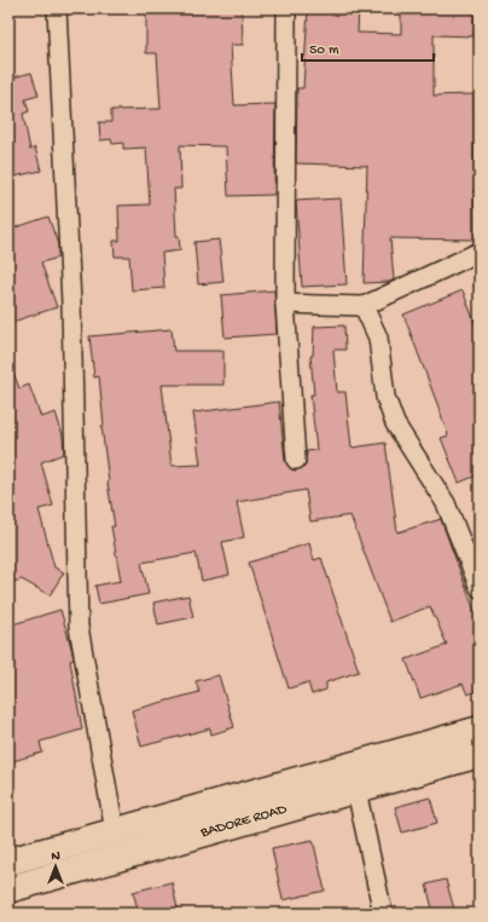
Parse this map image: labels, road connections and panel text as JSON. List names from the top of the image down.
{
  "streets": {
    "main road": ["BADORE ROAD"]
  },
  "scale_bar": "50 m",
  "north": "top"
}
